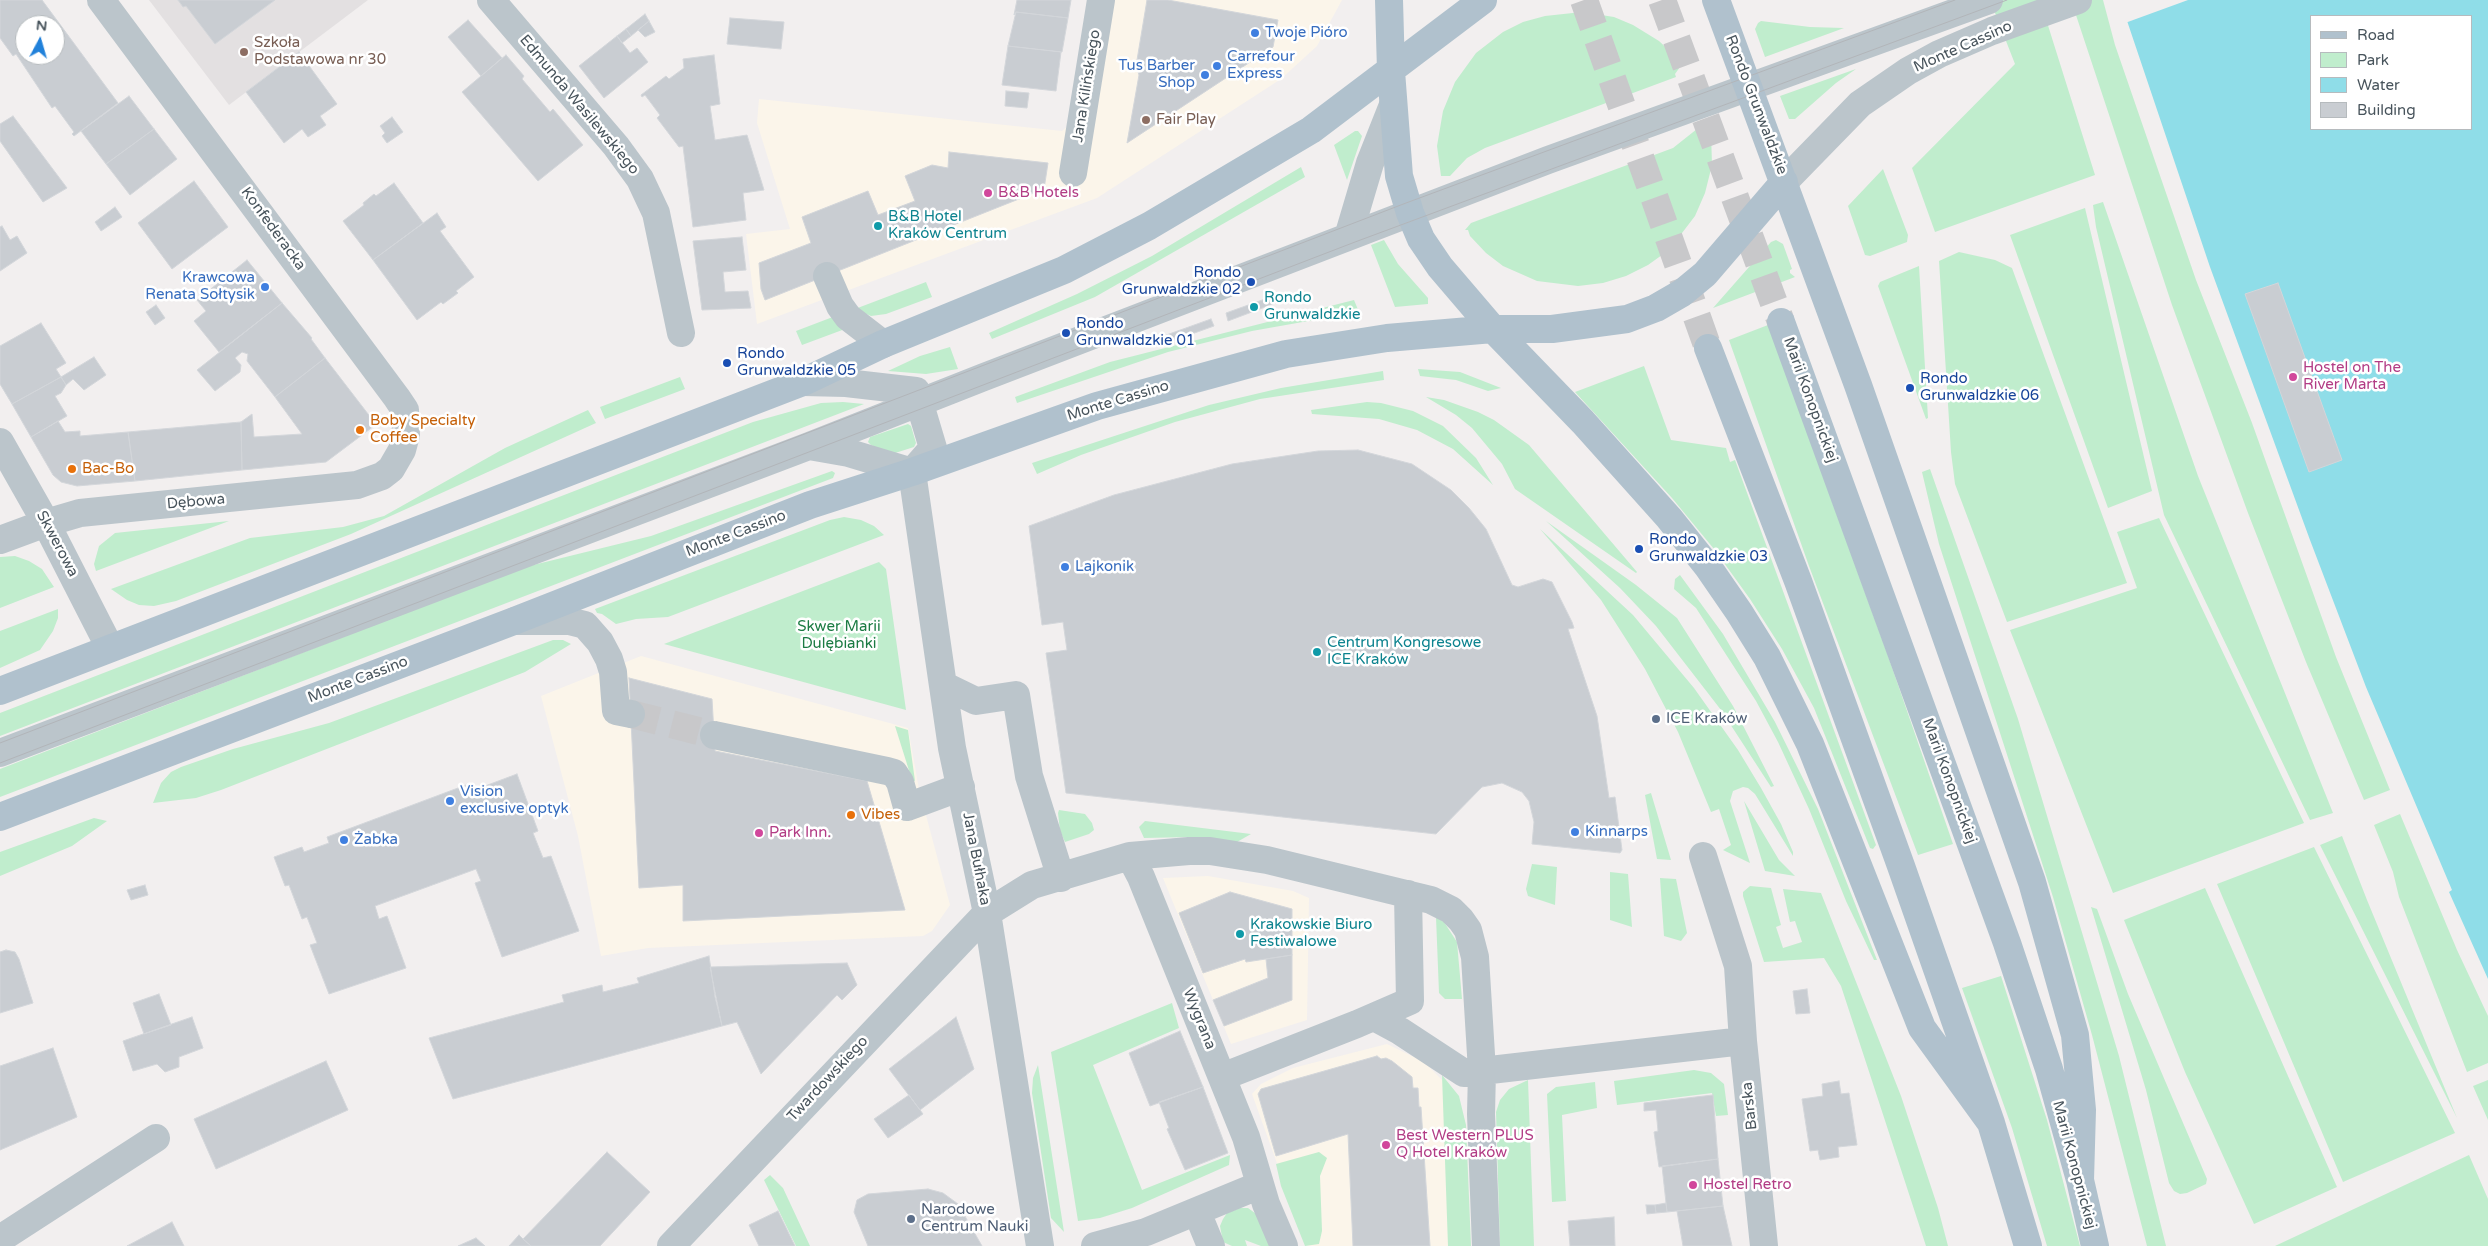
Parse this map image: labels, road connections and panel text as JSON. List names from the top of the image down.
{
  "streets": {
    "main road": ["Monte Cassino", "Rondo Grunwaldzkie", "Marii Konopnickiej"],
    "street": [
      "Jana Kilińskiego",
      "Edmunda Wasilewskiego",
      "Konfederacka",
      "Dębowa",
      "Skwerowa",
      "Jana Bułhaka",
      "Wygrana",
      "Twardowskiego",
      "Barska"
    ]
  },
  "crossings": [
    ["Monte Cassino", "Rondo Grunwaldzkie"],
    ["Monte Cassino", "Jana Bułhaka"],
    ["Konfederacka", "Dębowa"],
    ["Dębowa", "Skwerowa"],
    ["Jana Bułhaka", "Twardowskiego"],
    ["Wygrana", "Twardowskiego"]
  ],
  "parks": ["Skwer Marii Dulębianki"],
  "places": [
    "Twoje Pióro",
    "Szkoła Podstawowa nr 30",
    "Carrefour Express",
    "Tus Barber Shop",
    "Fair Play",
    "B&B Hotels",
    "B&B Hotel Kraków Centrum",
    "Rondo Grunwaldzkie 02",
    "Krawcowa Renata Sołtysik",
    "Rondo Grunwaldzkie",
    "Rondo Grunwaldzkie 01",
    "Rondo Grunwaldzkie 05",
    "Hostel on The River Marta",
    "Rondo Grunwaldzkie 06",
    "Boby Specialty Coffee",
    "Bac-Bo",
    "Rondo Grunwaldzkie 03",
    "Lajkonik",
    "Centrum Kongresowe ICE Kraków",
    "ICE Kraków",
    "Vision exclusive optyk",
    "Vibes",
    "Kinnarps",
    "Park Inn.",
    "Żabka",
    "Krakowskie Biuro Festiwalowe",
    "Best Western PLUS Q Hotel Kraków",
    "Hostel Retro",
    "Narodowe Centrum Nauki"
  ],
  "legend": [
    "Road",
    "Park",
    "Water",
    "Building"
  ],
  "north": "top"
}
